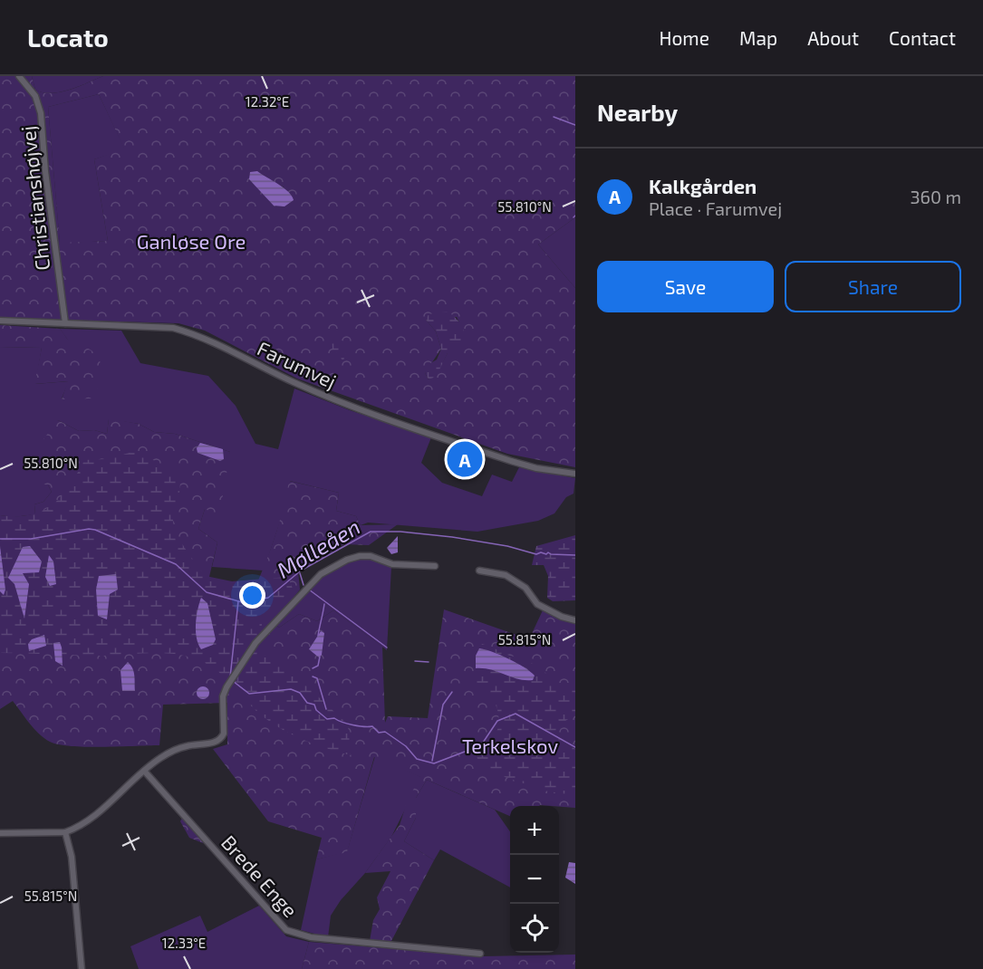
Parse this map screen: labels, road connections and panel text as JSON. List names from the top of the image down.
{
  "streets": {
    "street": ["Christianshøjvej", "Farumvej", "Brede Enge"]
  },
  "crossings": [
    ["Christianshøjvej", "Farumvej"]
  ],
  "water": ["Mølleåen"],
  "parks": ["Ganløse Ore", "Terkelskov"],
  "page": {
    "header": "Locato",
    "nav": [
      "Home",
      "Map",
      "About",
      "Contact"
    ],
    "heading": "Nearby",
    "list": [
      {
        "mark": "A",
        "name": "Kalkgården",
        "note": "Place · Farumvej",
        "value": "360 m"
      }
    ],
    "buttons": ["Save", "Share"],
    "pins": "A",
    "map_buttons": ["+", "−"]
  },
  "coordinates": [
    "12.32°E",
    "55.810°N",
    "55.815°N",
    "12.33°E"
  ]
}
